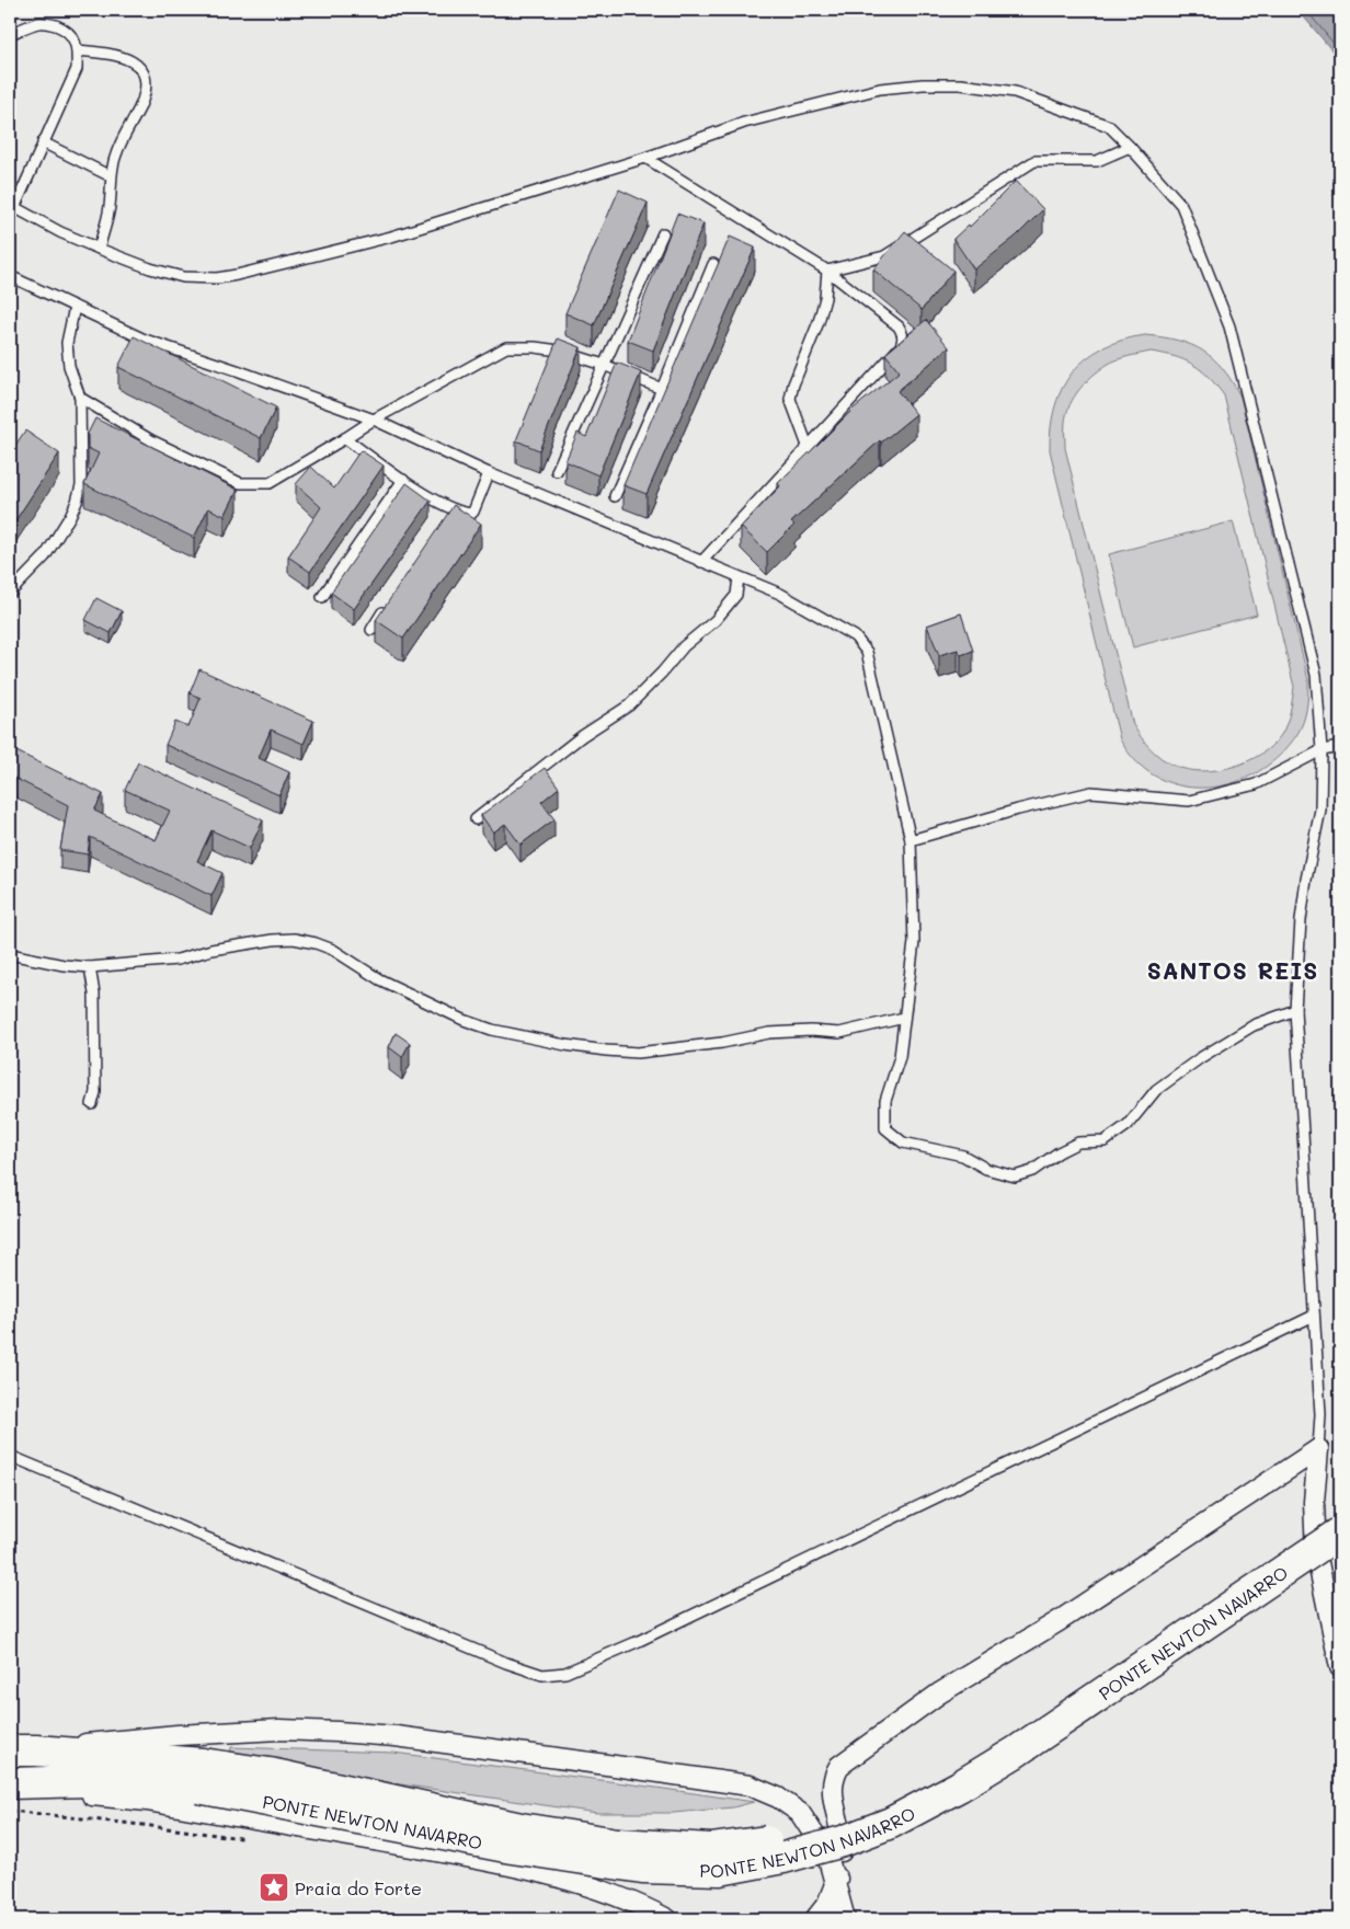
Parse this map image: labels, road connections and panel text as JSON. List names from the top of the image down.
{
  "streets": {
    "main road": ["PONTE NEWTON NAVARRO"]
  },
  "districts": ["SANTOS REIS"],
  "places": {
    "place": ["Praia do Forte"]
  }
}
